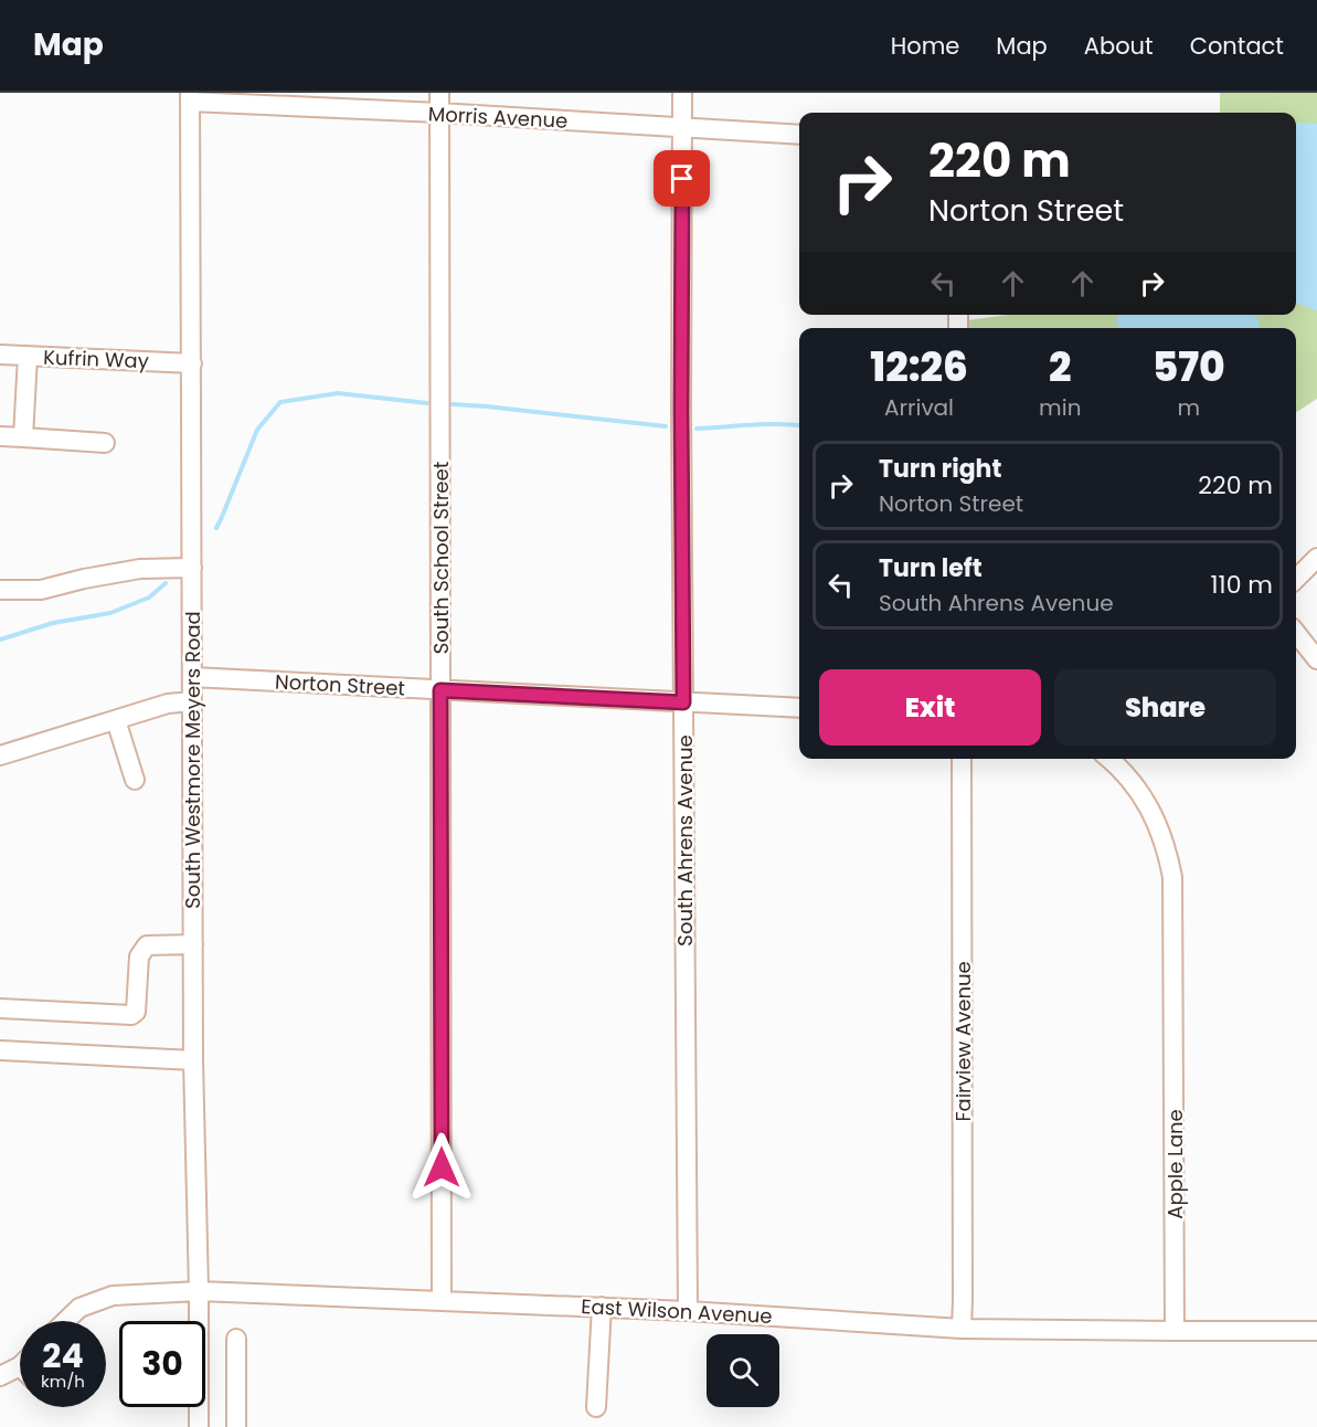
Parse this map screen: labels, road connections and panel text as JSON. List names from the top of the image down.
{
  "streets": {
    "street": [
      "Morris Avenue",
      "Kufrin Way",
      "South School Street",
      "Norton Street",
      "South Westmore Meyers Road",
      "South Ahrens Avenue",
      "Fairview Avenue",
      "Apple Lane",
      "East Wilson Avenue"
    ]
  },
  "crossings": [
    ["Morris Avenue", "South School Street"],
    ["Morris Avenue", "South Westmore Meyers Road"],
    ["Morris Avenue", "South Ahrens Avenue"],
    ["Kufrin Way", "South Westmore Meyers Road"],
    ["South School Street", "Norton Street"],
    ["South School Street", "East Wilson Avenue"],
    ["Norton Street", "South Westmore Meyers Road"],
    ["Norton Street", "South Ahrens Avenue"],
    ["South Westmore Meyers Road", "East Wilson Avenue"],
    ["South Ahrens Avenue", "East Wilson Avenue"],
    ["Fairview Avenue", "East Wilson Avenue"],
    ["Apple Lane", "East Wilson Avenue"]
  ],
  "page": {
    "header": "Map",
    "nav": [
      "Home",
      "Map",
      "About",
      "Contact"
    ],
    "turn": ["220 m", "Norton Street"],
    "eta": [
      "12:26",
      "Arrival",
      "2",
      "min",
      "570",
      "m"
    ],
    "list": [
      {
        "name": "Turn right",
        "note": "Norton Street",
        "value": "220 m"
      },
      {
        "name": "Turn left",
        "note": "South Ahrens Avenue",
        "value": "110 m"
      }
    ],
    "buttons": ["Exit", "Share"],
    "speed": "24 km/h",
    "limit": "30"
  }
}
